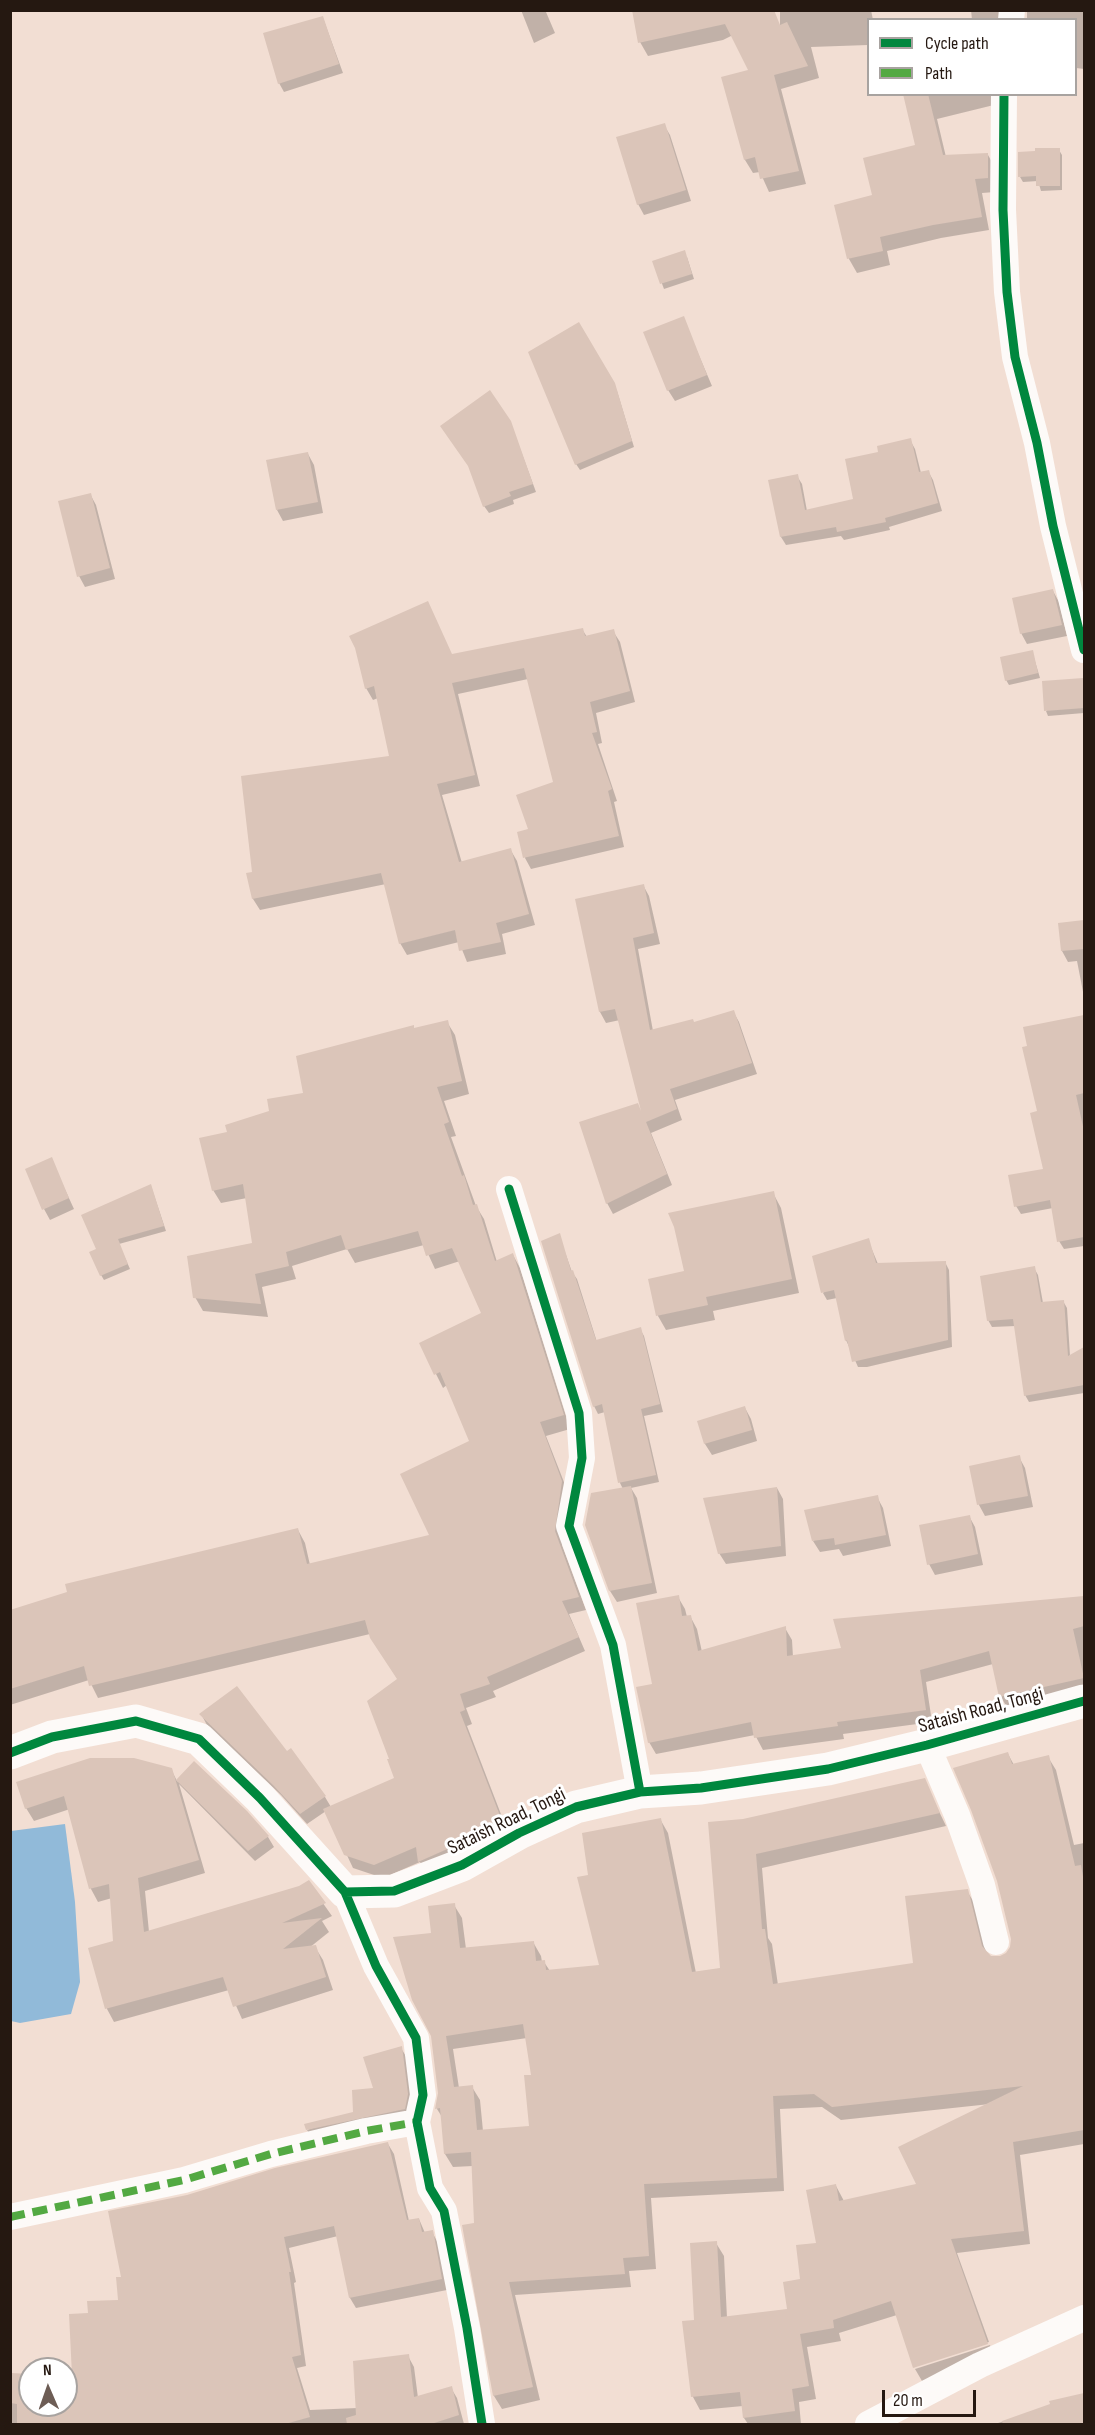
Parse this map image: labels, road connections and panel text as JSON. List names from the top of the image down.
{
  "streets": {
    "street": ["Sataish Road, Tongi"]
  },
  "legend": ["Cycle path", "Path"],
  "scale_bar": "20 m",
  "north": "top"
}
